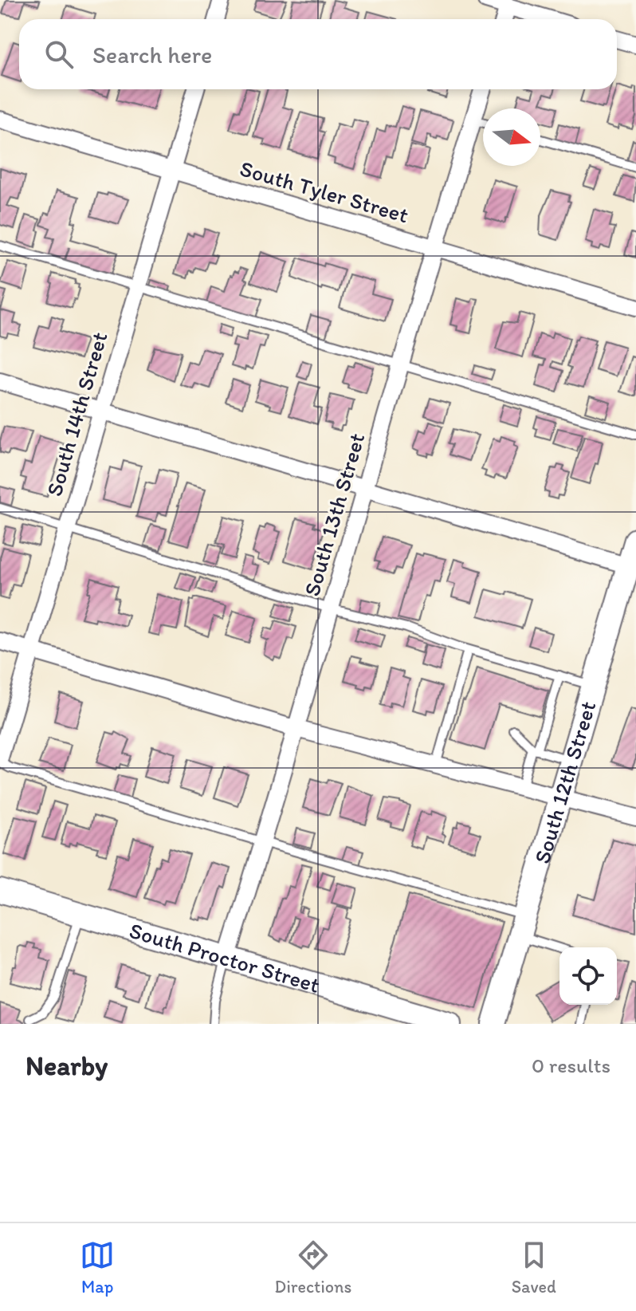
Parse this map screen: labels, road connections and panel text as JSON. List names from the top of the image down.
{
  "streets": {
    "main road": ["South 12th Street", "South Proctor Street"],
    "street": ["South Tyler Street", "South 14th Street", "South 13th Street"]
  },
  "crossings": [
    ["South Tyler Street", "South 14th Street"],
    ["South Tyler Street", "South 13th Street"],
    ["South 13th Street", "South Proctor Street"]
  ],
  "north": "right",
  "page": {
    "search": "Search here",
    "heading": ["Nearby", "0 results"],
    "nav": ["Map", "Directions", "Saved"]
  }
}
